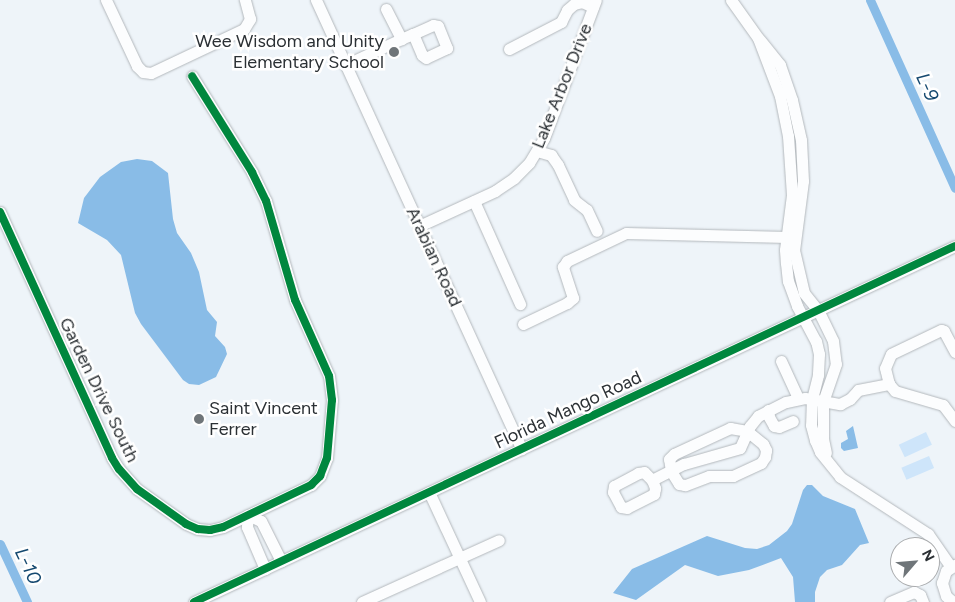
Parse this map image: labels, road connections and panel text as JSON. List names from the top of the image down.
{
  "streets": {
    "street": [
      "Lake Arbor Drive",
      "Arabian Road",
      "Garden Drive South",
      "Florida Mango Road"
    ]
  },
  "crossings": [
    ["Lake Arbor Drive", "Arabian Road"],
    ["Arabian Road", "Florida Mango Road"]
  ],
  "water": ["L-9", "L-10"],
  "places": ["Wee Wisdom and Unity Elementary School", "Saint Vincent Ferrer"],
  "north": "top right"
}
